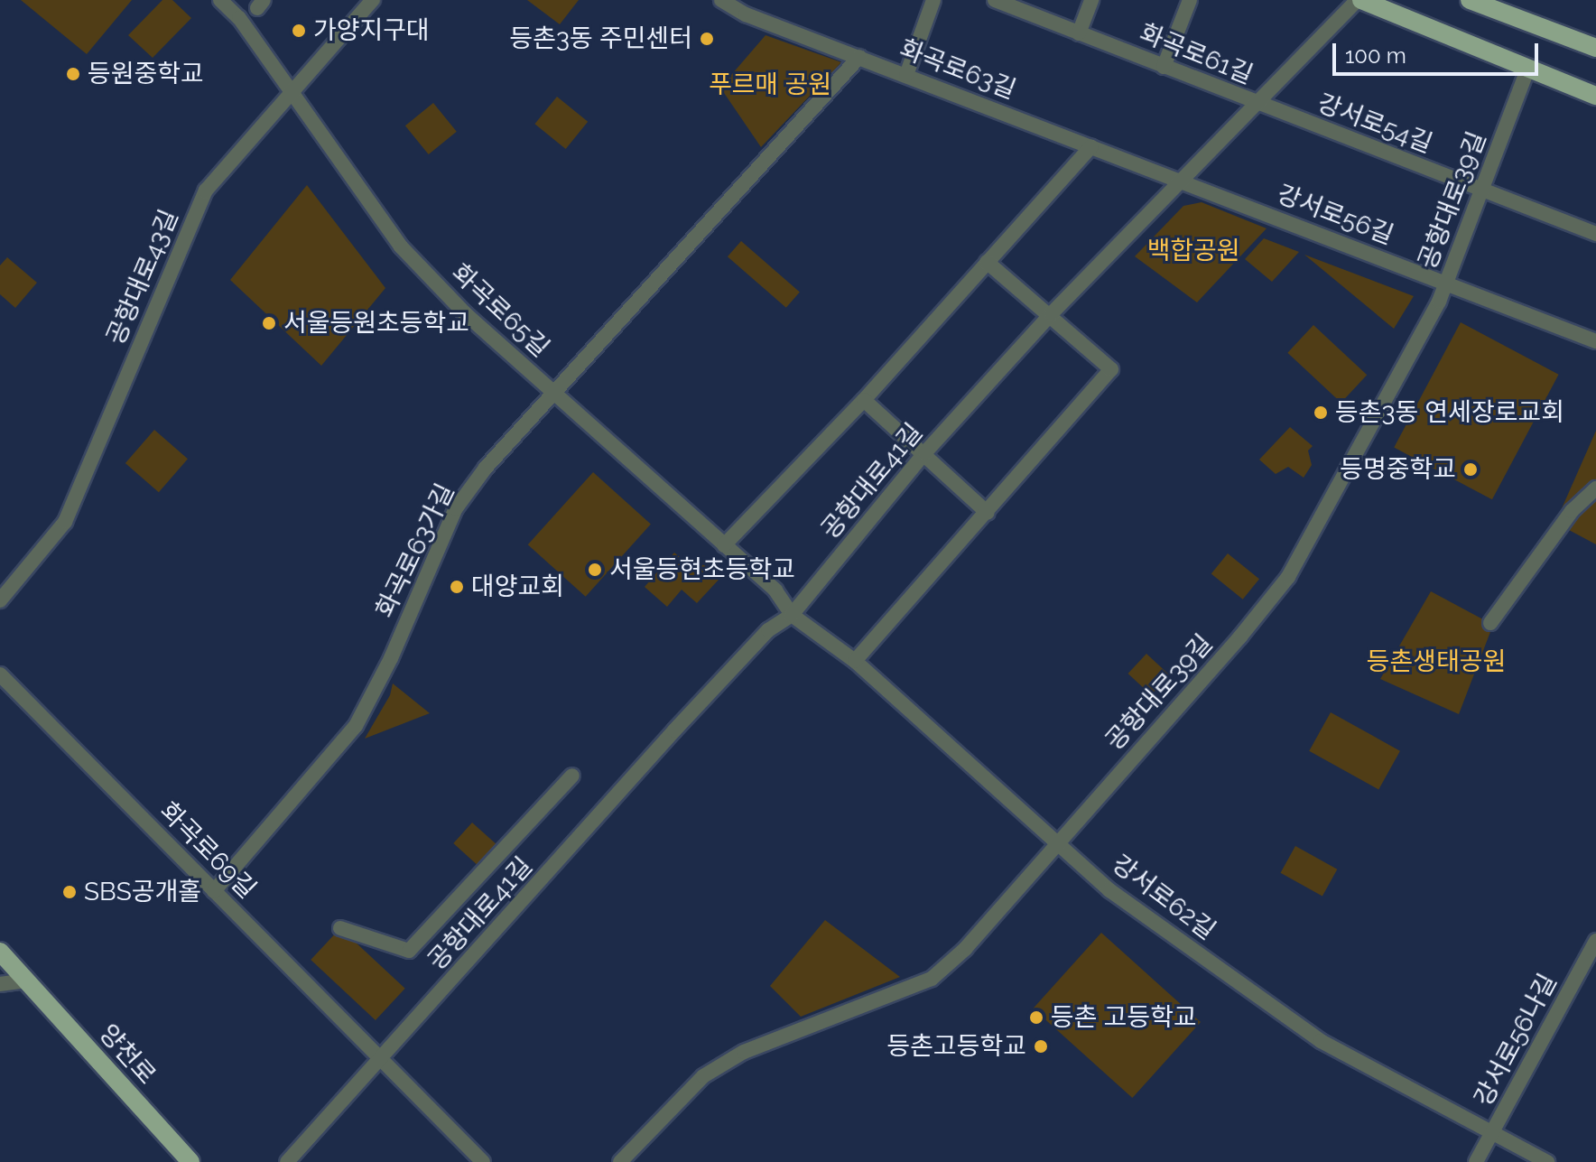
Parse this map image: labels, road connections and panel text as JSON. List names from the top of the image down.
{
  "streets": {
    "main road": ["양천로"],
    "street": [
      "화곡로61길",
      "화곡로63길",
      "강서로54길",
      "공항대로39길",
      "강서로56길",
      "공항대로43길",
      "화곡로65길",
      "공항대로41길",
      "화곡로63가길",
      "화곡로69길",
      "강서로62길",
      "강서로56나길"
    ]
  },
  "crossings": [
    ["화곡로61길", "강서로54길"],
    ["화곡로61길", "공항대로41길"],
    ["화곡로63길", "강서로56길"],
    ["화곡로63길", "공항대로41길"],
    ["화곡로63길", "화곡로63가길"],
    ["강서로54길", "공항대로39길"],
    ["강서로54길", "공항대로41길"],
    ["공항대로39길", "강서로56길"],
    ["공항대로39길", "강서로62길"],
    ["강서로56길", "공항대로41길"],
    ["공항대로43길", "화곡로65길"],
    ["화곡로65길", "공항대로41길"],
    ["화곡로65길", "화곡로63가길"],
    ["화곡로65길", "강서로62길"],
    ["공항대로41길", "화곡로69길"],
    ["공항대로41길", "강서로62길"],
    ["화곡로63가길", "화곡로69길"],
    ["강서로62길", "강서로56나길"]
  ],
  "parks": ["푸르매 공원", "백합공원", "등촌생태공원"],
  "places": [
    "가양지구대",
    "등촌3동 주민센터",
    "등원중학교",
    "서울등원초등학교",
    "등촌3동 연세장로교회",
    "등명중학교",
    "서울등현초등학교",
    "대양교회",
    "SBS공개홀",
    "등촌 고등학교",
    "등촌고등학교"
  ],
  "scale_bar": "100 m"
}
